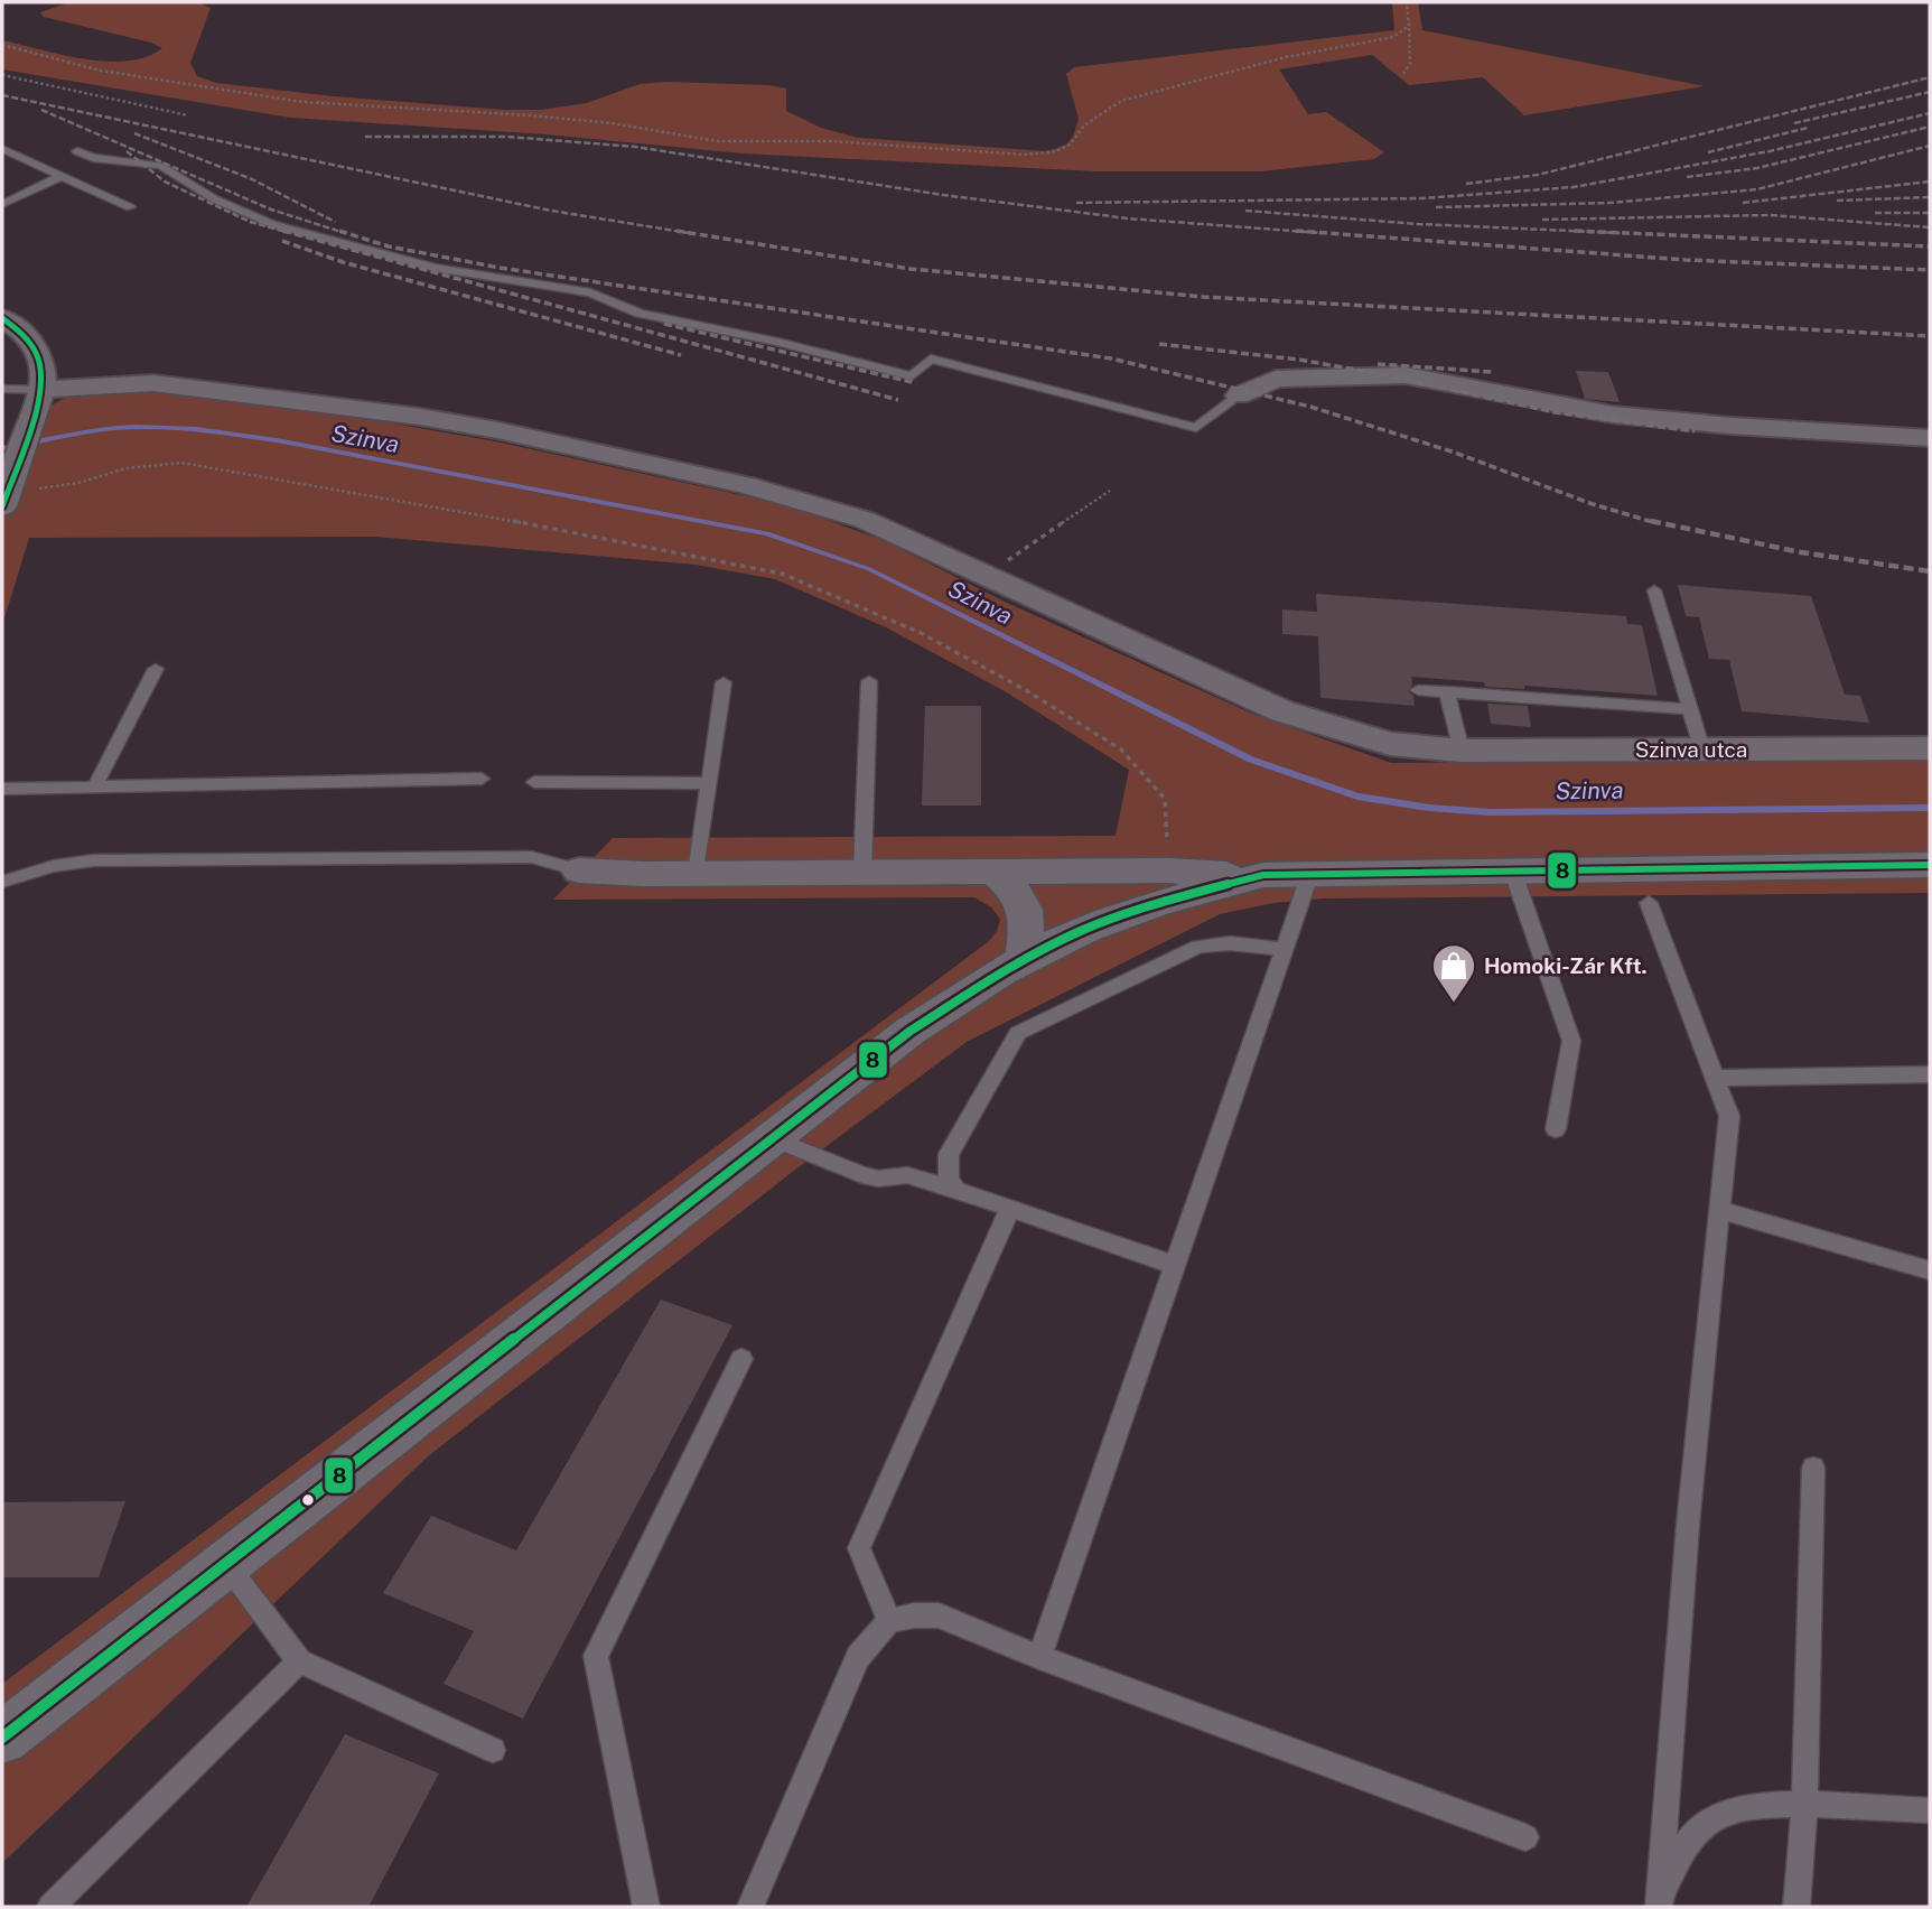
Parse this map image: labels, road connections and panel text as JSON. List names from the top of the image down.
{
  "streets": {
    "street": ["Szinva utca"]
  },
  "water": ["Szinva"],
  "places": {
    "shop": ["Homoki-Zár Kft."]
  },
  "lines": ["transit line 8"]
}
